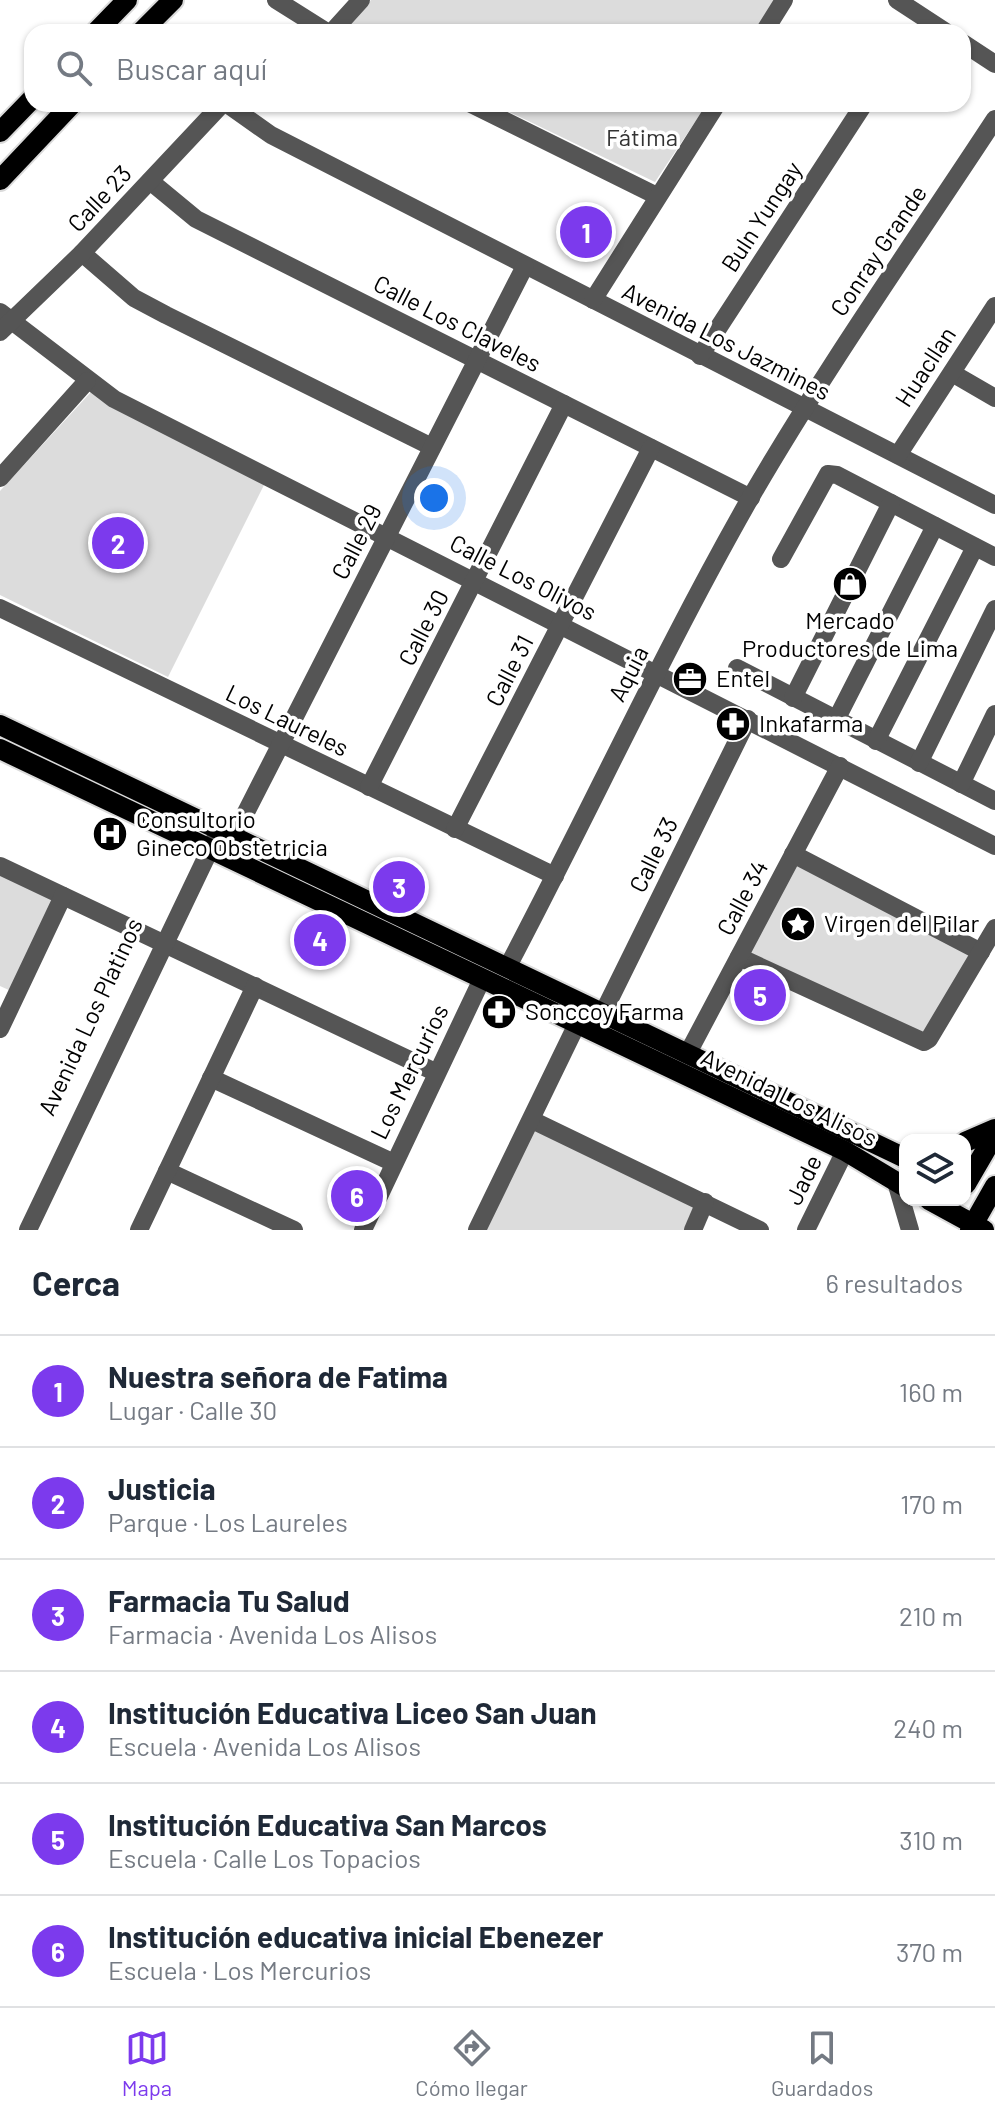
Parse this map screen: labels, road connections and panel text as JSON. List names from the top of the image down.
{
  "streets": {
    "main road": ["Avenida Los Alisos"],
    "street": [
      "Calle 23",
      "Buln Yungay",
      "Conray Grande",
      "Calle Los Claveles",
      "Avenida Los Jazmines",
      "Huacllan",
      "Calle 29",
      "Calle Los Olivos",
      "Calle 30",
      "Calle 31",
      "Aquia",
      "Los Laureles",
      "Calle 33",
      "Calle 34",
      "Avenida Los Platinos",
      "Los Mercurios",
      "Jade"
    ]
  },
  "crossings": [
    ["Calle 23", "Calle Los Claveles"],
    ["Calle 23", "Calle Los Olivos"],
    ["Buln Yungay", "Avenida Los Jazmines"],
    ["Conray Grande", "Avenida Los Jazmines"],
    ["Conray Grande", "Aquia"],
    ["Calle Los Claveles", "Calle 29"],
    ["Calle Los Claveles", "Calle 30"],
    ["Calle Los Claveles", "Calle 31"],
    ["Calle Los Claveles", "Aquia"],
    ["Avenida Los Jazmines", "Huacllan"],
    ["Avenida Los Jazmines", "Calle 29"],
    ["Avenida Los Jazmines", "Aquia"],
    ["Calle 29", "Calle Los Olivos"],
    ["Calle 29", "Los Laureles"],
    ["Calle 29", "Avenida Los Platinos"],
    ["Calle 29", "Avenida Los Alisos"],
    ["Calle Los Olivos", "Calle 30"],
    ["Calle Los Olivos", "Calle 31"],
    ["Calle Los Olivos", "Aquia"],
    ["Calle Los Olivos", "Calle 33"],
    ["Calle Los Olivos", "Calle 34"],
    ["Calle 30", "Los Laureles"],
    ["Calle 31", "Los Laureles"],
    ["Aquia", "Los Laureles"],
    ["Aquia", "Avenida Los Alisos"],
    ["Calle 33", "Avenida Los Alisos"],
    ["Calle 34", "Avenida Los Alisos"],
    ["Avenida Los Platinos", "Avenida Los Alisos"],
    ["Los Mercurios", "Avenida Los Alisos"],
    ["Avenida Los Alisos", "Jade"]
  ],
  "parks": ["Fátima"],
  "places": {
    "shop": ["Mercado Productores de Lima"],
    "office": ["Entel"],
    "pharmacy": ["Inkafarma", "Sonccoy Farma"],
    "hospital": ["Consultorio Gineco Obstetricia"],
    "place": ["Virgen del Pilar"]
  },
  "page": {
    "search": "Buscar aquí",
    "pins": [
      "1",
      "2",
      "3",
      "4",
      "5",
      "6"
    ],
    "heading": ["Cerca", "6 resultados"],
    "list": [
      {
        "mark": "1",
        "name": "Nuestra señora de Fatima",
        "note": "Lugar · Calle 30",
        "value": "160 m"
      },
      {
        "mark": "2",
        "name": "Justicia",
        "note": "Parque · Los Laureles",
        "value": "170 m"
      },
      {
        "mark": "3",
        "name": "Farmacia Tu Salud",
        "note": "Farmacia · Avenida Los Alisos",
        "value": "210 m"
      },
      {
        "mark": "4",
        "name": "Institución Educativa Liceo San Juan",
        "note": "Escuela · Avenida Los Alisos",
        "value": "240 m"
      },
      {
        "mark": "5",
        "name": "Institución Educativa San Marcos",
        "note": "Escuela · Calle Los Topacios",
        "value": "310 m"
      },
      {
        "mark": "6",
        "name": "Institución educativa inicial Ebenezer",
        "note": "Escuela · Los Mercurios",
        "value": "370 m"
      }
    ],
    "nav": ["Mapa", "Cómo llegar", "Guardados"]
  }
}
